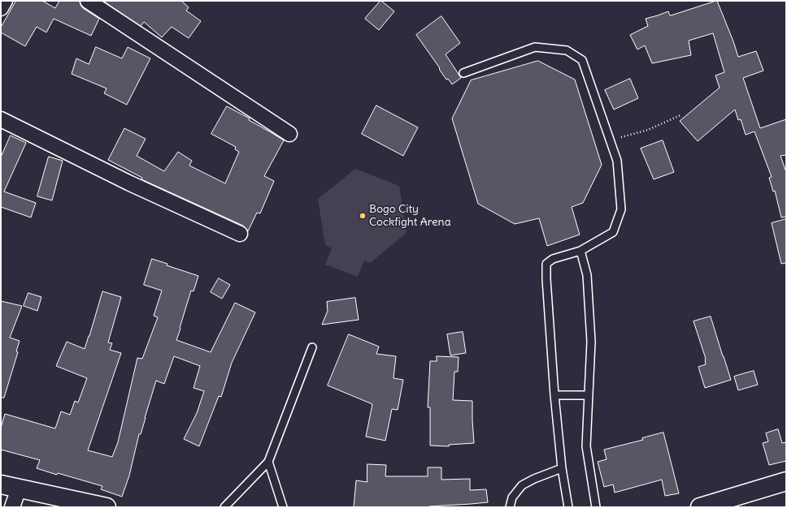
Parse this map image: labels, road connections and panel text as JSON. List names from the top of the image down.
{
  "places": ["Bogo City Cockfight Arena"]
}
